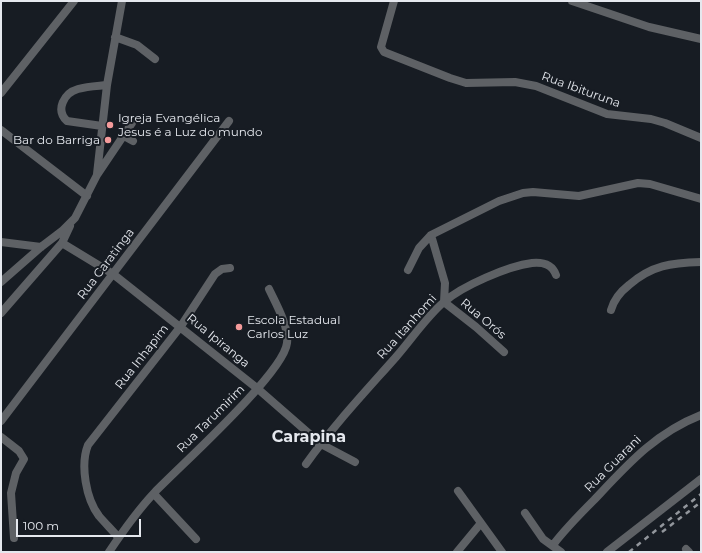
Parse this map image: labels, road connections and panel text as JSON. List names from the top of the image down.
{
  "streets": {
    "street": [
      "Rua Ibituruna",
      "Rua Caratinga",
      "Rua Orós",
      "Rua Itanhomi",
      "Rua Ipiranga",
      "Rua Inhapim",
      "Rua Tarumirim",
      "Rua Guarani"
    ]
  },
  "crossings": [
    ["Rua Caratinga", "Rua Ipiranga"],
    ["Rua Orós", "Rua Itanhomi"],
    ["Rua Itanhomi", "Rua Ipiranga"],
    ["Rua Ipiranga", "Rua Inhapim"],
    ["Rua Ipiranga", "Rua Tarumirim"],
    ["Rua Inhapim", "Rua Tarumirim"]
  ],
  "districts": ["Carapina"],
  "places": ["Igreja Evangélica Jesus é a Luz do mundo", "Bar do Barriga", "Escola Estadual Carlos Luz"],
  "scale_bar": "100 m"
}
